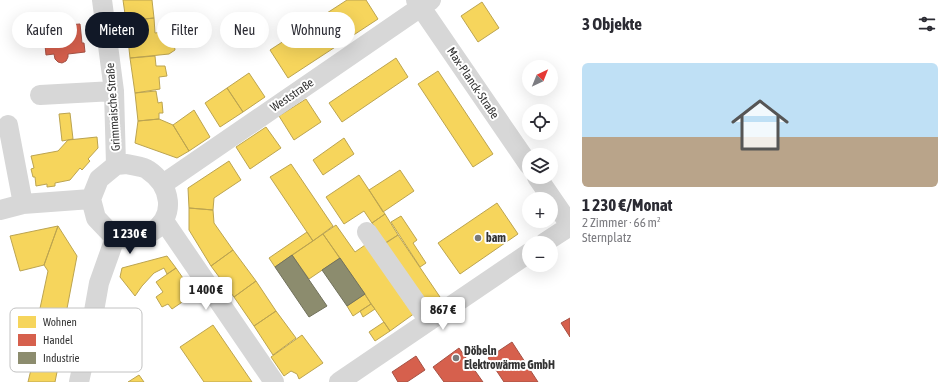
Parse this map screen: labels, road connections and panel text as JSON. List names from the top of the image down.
{
  "streets": {
    "street": ["Max-Planck-Straße", "Weststraße", "Grimmaische Straße"]
  },
  "crossings": [
    ["Max-Planck-Straße", "Weststraße"],
    ["Weststraße", "Grimmaische Straße"]
  ],
  "places": ["bam", "Döbeln Elektrowärme GmbH"],
  "legend": ["Wohnen", "Handel", "Industrie"],
  "north": "top right",
  "page": {
    "heading": "3 Objekte",
    "chip": [
      "Kaufen",
      "Mieten",
      "Filter",
      "Neu",
      "Wohnung"
    ],
    "list": [
      {
        "name": "1 230 €/Monat",
        "note": "2 Zimmer · 66 m² · Sternplatz"
      }
    ],
    "map_buttons": ["+", "−"],
    "price": ["1 230 €", "1 400 €", "867 €"]
  }
}
